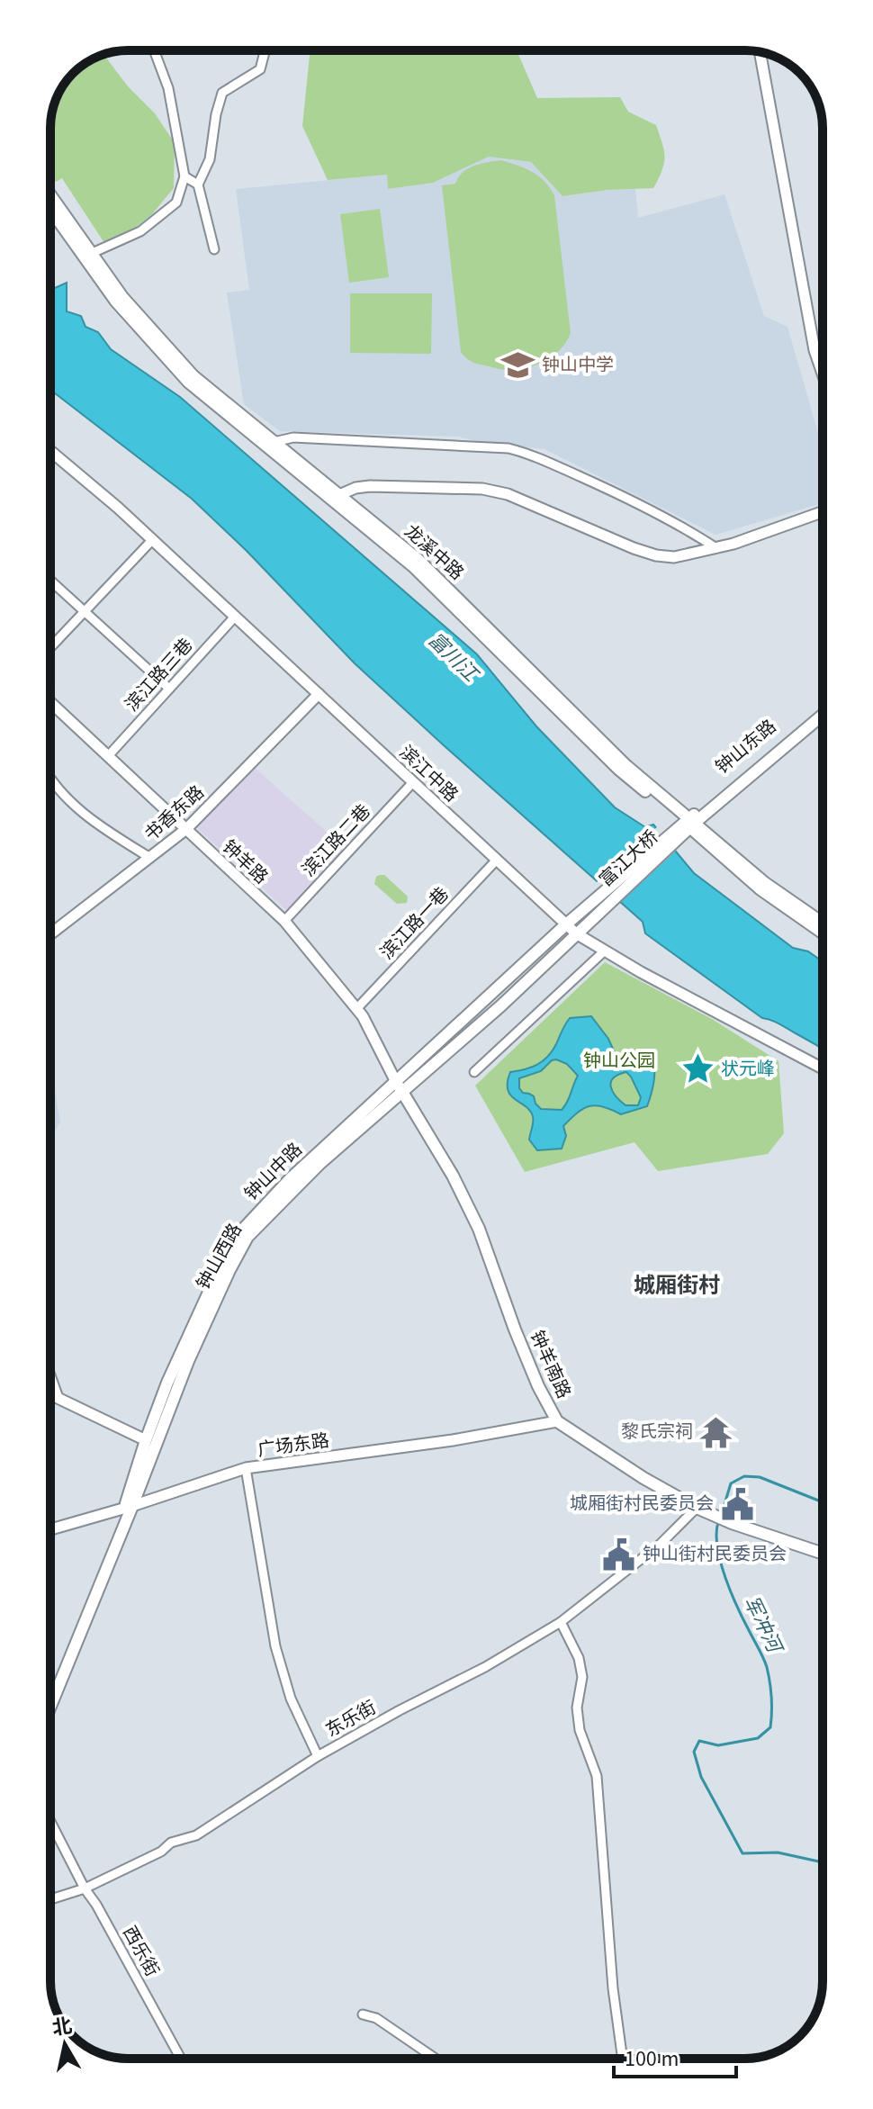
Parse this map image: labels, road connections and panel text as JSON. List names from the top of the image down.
{
  "streets": {
    "main road": [
      "龙溪中路",
      "钟山东路",
      "富江大桥",
      "钟山中路",
      "钟山西路",
      "钟羊南路"
    ],
    "street": [
      "滨江路三巷",
      "滨江中路",
      "书香东路",
      "滨江路二巷",
      "钟羊路",
      "滨江路一巷",
      "广场东路",
      "东乐街",
      "西乐街"
    ]
  },
  "crossings": [
    ["龙溪中路", "钟山东路"],
    ["龙溪中路", "富江大桥"],
    ["滨江路三巷", "滨江中路"],
    ["滨江路三巷", "钟羊路"],
    ["钟山东路", "富江大桥"],
    ["滨江中路", "书香东路"],
    ["滨江中路", "滨江路二巷"],
    ["滨江中路", "滨江路一巷"],
    ["滨江中路", "钟山中路"],
    ["滨江中路", "钟山西路"],
    ["书香东路", "钟羊路"],
    ["滨江路二巷", "钟羊路"],
    ["富江大桥", "钟山中路"],
    ["富江大桥", "钟山西路"],
    ["钟羊路", "滨江路一巷"],
    ["钟羊路", "钟山中路"],
    ["钟羊路", "钟山西路"],
    ["钟羊路", "钟羊南路"],
    ["钟山中路", "钟山西路"],
    ["钟山中路", "钟羊南路"],
    ["钟山中路", "广场东路"],
    ["钟山西路", "钟羊南路"],
    ["钟山西路", "广场东路"],
    ["钟羊南路", "广场东路"],
    ["钟羊南路", "东乐街"],
    ["东乐街", "西乐街"]
  ],
  "districts": ["城厢街村"],
  "water": ["富川江", "军冲河"],
  "parks": ["钟山公园"],
  "places": {
    "school or university": ["钟山中学"],
    "place": ["状元峰"],
    "temple": ["黎氏宗祠"],
    "public building": ["城厢街村民委员会", "钟山街村民委员会"]
  },
  "scale_bar": "100 m",
  "north": "top"
}
